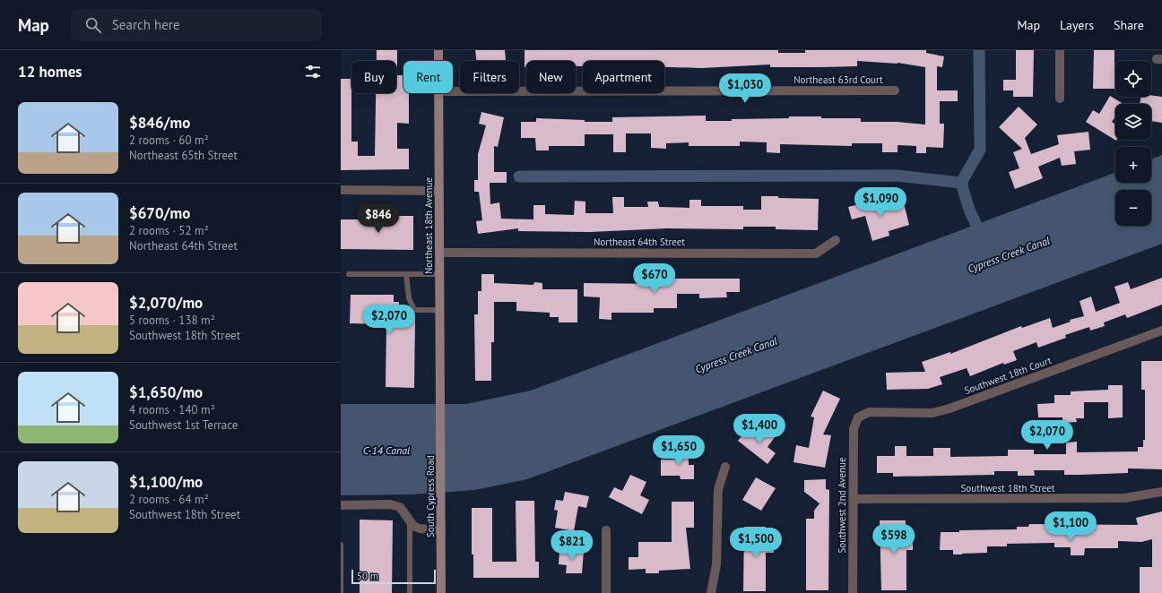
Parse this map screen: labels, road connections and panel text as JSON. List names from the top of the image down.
{
  "streets": {
    "street": [
      "Northeast 63rd Court",
      "Northeast 18th Avenue",
      "Northeast 64th Street",
      "Southwest 18th Court",
      "Southwest 18th Street",
      "South Cypress Road",
      "Southwest 2nd Avenue"
    ]
  },
  "crossings": [
    ["Northeast 18th Avenue", "Northeast 64th Street"],
    ["Northeast 18th Avenue", "South Cypress Road"],
    ["Southwest 18th Court", "Southwest 2nd Avenue"],
    ["Southwest 18th Street", "Southwest 2nd Avenue"]
  ],
  "water": ["Cypress Creek Canal", "C-14 Canal"],
  "scale_bar": "50 m",
  "page": {
    "header": "Map",
    "search": "Search here",
    "nav": ["Map", "Layers", "Share"],
    "heading": "12 homes",
    "map_buttons": ["+", "−"],
    "chip": [
      "Buy",
      "Rent",
      "Filters",
      "New",
      "Apartment"
    ],
    "price": [
      "$1,030",
      "$1,090",
      "$846",
      "$670",
      "$2,070",
      "$1,400",
      "$2,070",
      "$1,650",
      "$1,100",
      "$598",
      "$1,500",
      "$821"
    ],
    "list": [
      {
        "name": "$846/mo",
        "note": "2 rooms · 60 m² · Northeast 65th Street"
      },
      {
        "name": "$670/mo",
        "note": "2 rooms · 52 m² · Northeast 64th Street"
      },
      {
        "name": "$2,070/mo",
        "note": "5 rooms · 138 m² · Southwest 18th Street"
      },
      {
        "name": "$1,650/mo",
        "note": "4 rooms · 140 m² · Southwest 1st Terrace"
      },
      {
        "name": "$1,100/mo",
        "note": "2 rooms · 64 m² · Southwest 18th Street"
      }
    ],
    "scale": "50 m"
  }
}
